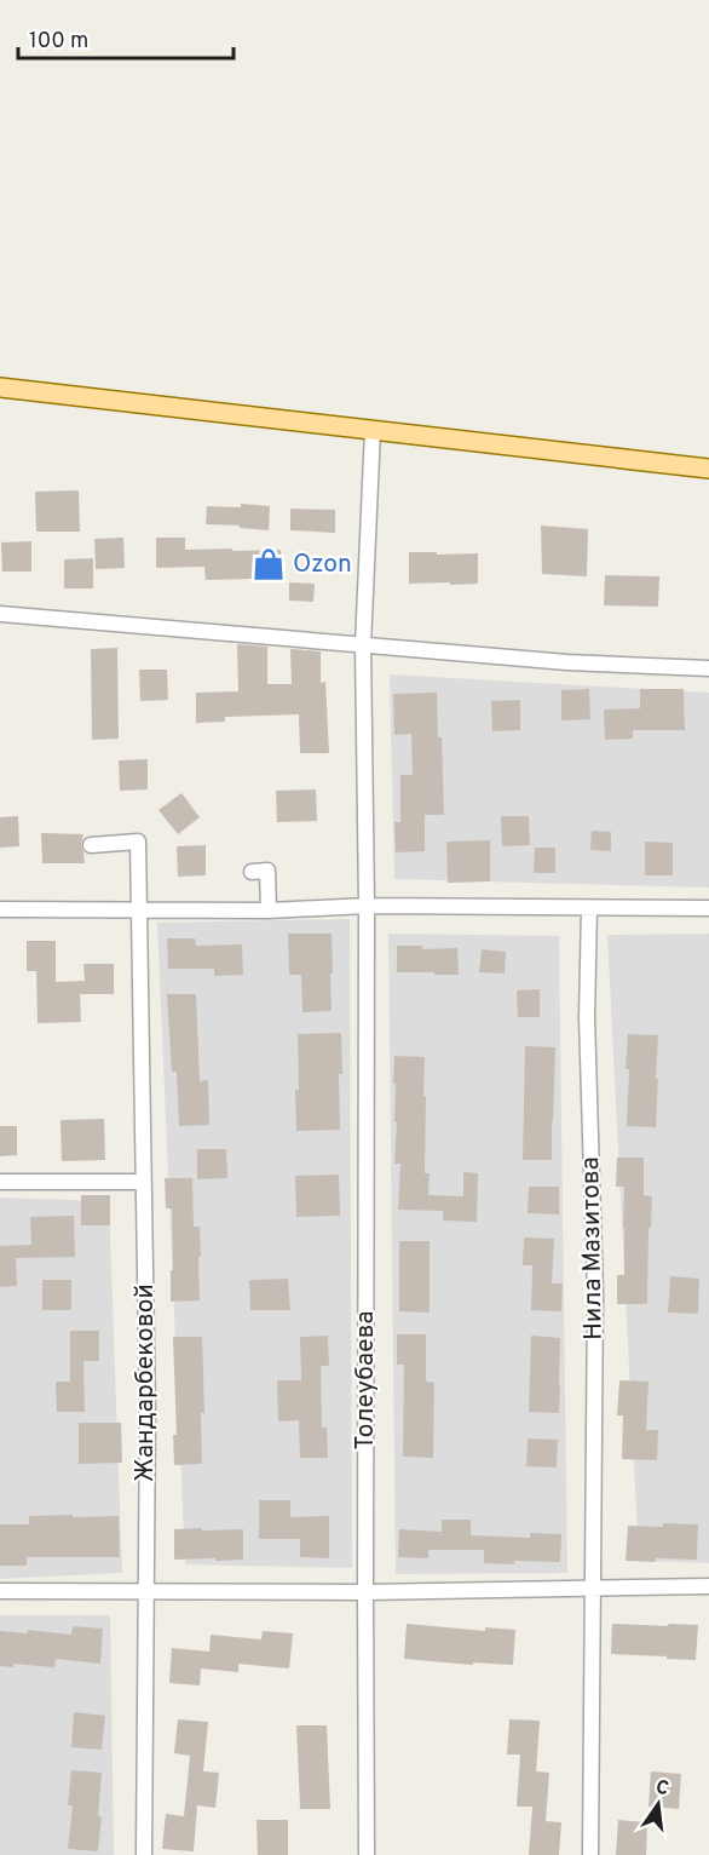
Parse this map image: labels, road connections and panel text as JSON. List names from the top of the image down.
{
  "streets": {
    "street": ["Нила Мазитова", "Толеубаева", "Жандарбековой"]
  },
  "places": {
    "shop": ["Ozon"]
  },
  "scale_bar": "100 m",
  "north": "top"
}
